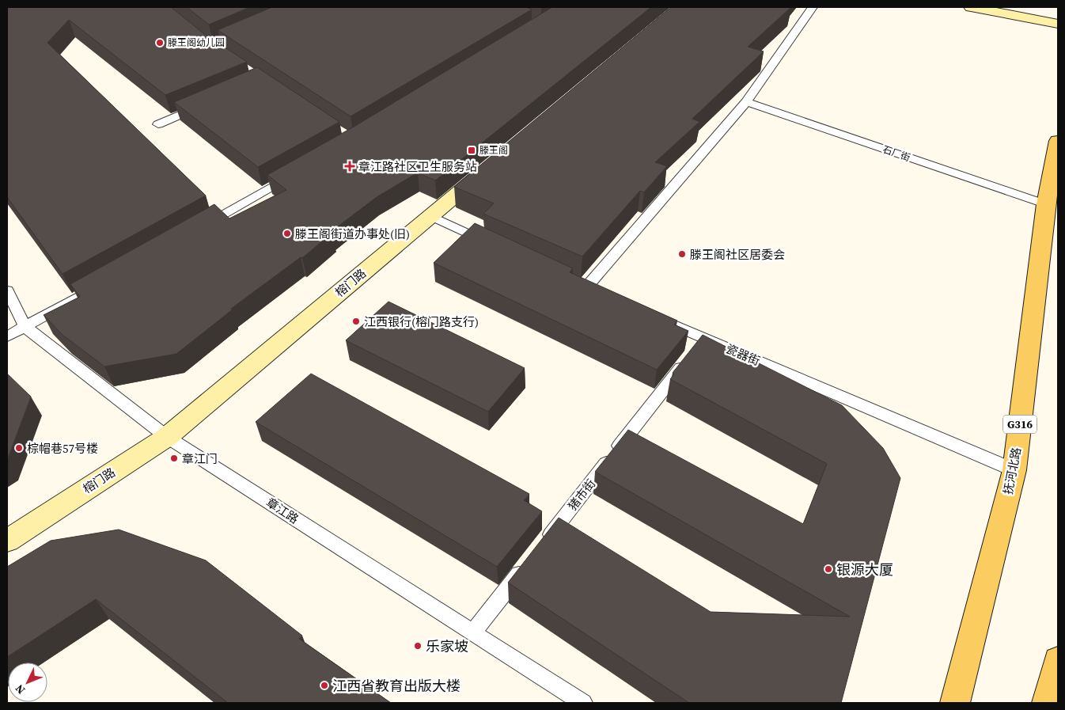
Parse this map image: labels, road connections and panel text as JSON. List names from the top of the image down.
{
  "streets": {
    "main road": ["G316", "抚河北路"],
    "street": ["榕门路"],
    "lane": [
      "石厂街",
      "瓷器街",
      "猪市街",
      "章江路"
    ]
  },
  "crossings": [
    ["石厂街", "抚河北路"],
    ["榕门路", "章江路"],
    ["瓷器街", "抚河北路"],
    ["瓷器街", "猪市街"]
  ],
  "places": {
    "other": [
      "滕王阁幼儿园",
      "滕王阁街道办事处(旧)",
      "滕王阁社区居委会",
      "江西银行(榕门路支行)",
      "棕帽巷57号楼",
      "章江门",
      "银源大厦",
      "乐家坡",
      "江西省教育出版大楼"
    ],
    "transit": ["滕王阁"],
    "health": ["章江路社区卫生服务站"]
  },
  "north": "bottom left"
}
